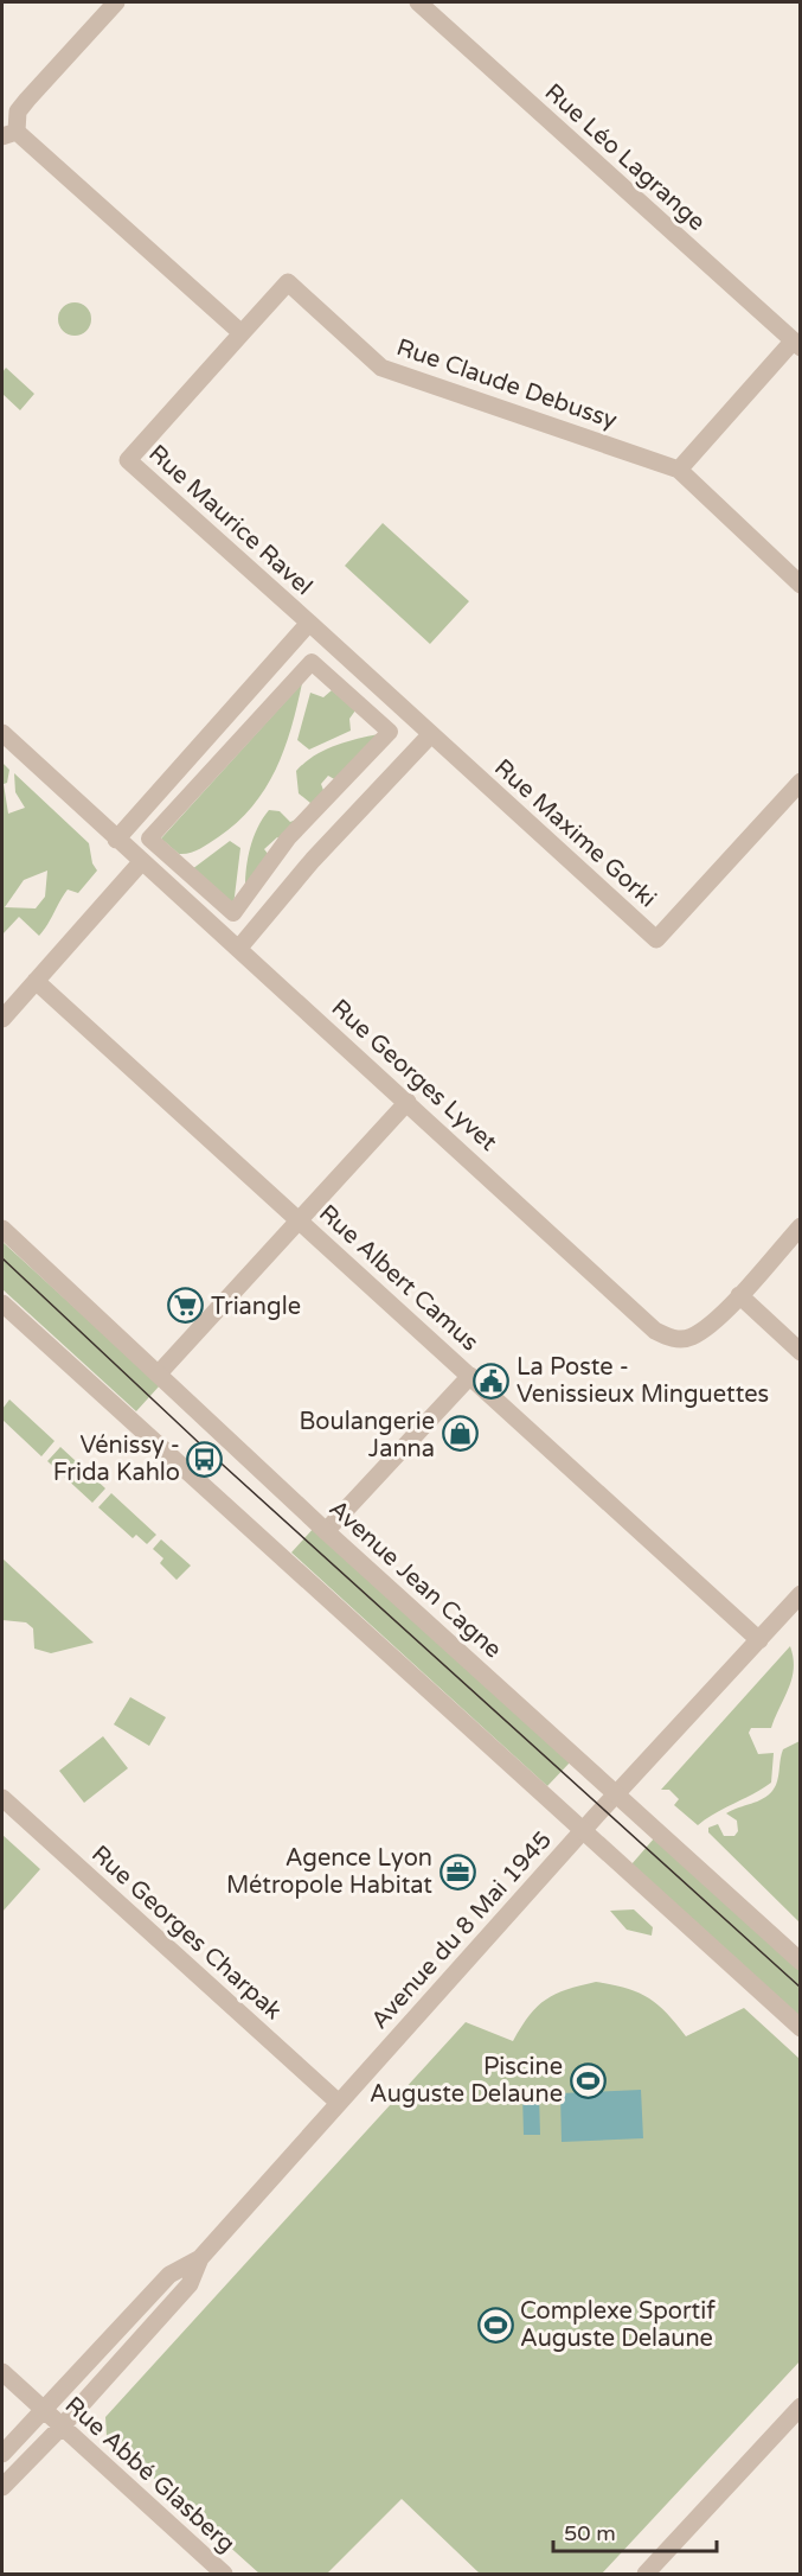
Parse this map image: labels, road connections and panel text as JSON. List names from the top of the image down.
{
  "streets": {
    "street": [
      "Rue Léo Lagrange",
      "Rue Claude Debussy",
      "Rue Maurice Ravel",
      "Rue Maxime Gorki",
      "Rue Georges Lyvet",
      "Rue Albert Camus",
      "Avenue Jean Cagne",
      "Avenue du 8 Mai 1945",
      "Rue Georges Charpak",
      "Rue Abbé Glasberg"
    ]
  },
  "crossings": [
    ["Rue Claude Debussy", "Rue Maurice Ravel"],
    ["Rue Maurice Ravel", "Rue Maxime Gorki"],
    ["Rue Maurice Ravel", "Rue Georges Lyvet"],
    ["Rue Albert Camus", "Avenue du 8 Mai 1945"],
    ["Avenue Jean Cagne", "Avenue du 8 Mai 1945"],
    ["Avenue du 8 Mai 1945", "Rue Georges Charpak"],
    ["Avenue du 8 Mai 1945", "Rue Abbé Glasberg"]
  ],
  "places": {
    "supermarket": ["Triangle"],
    "public building": ["La Poste - Venissieux Minguettes"],
    "shop": ["Boulangerie Janna"],
    "bus stop": ["Vénissy - Frida Kahlo"],
    "office": ["Agence Lyon Métropole Habitat"],
    "sports": ["Piscine Auguste Delaune", "Complexe Sportif Auguste Delaune"]
  },
  "scale_bar": "50 m"
}
